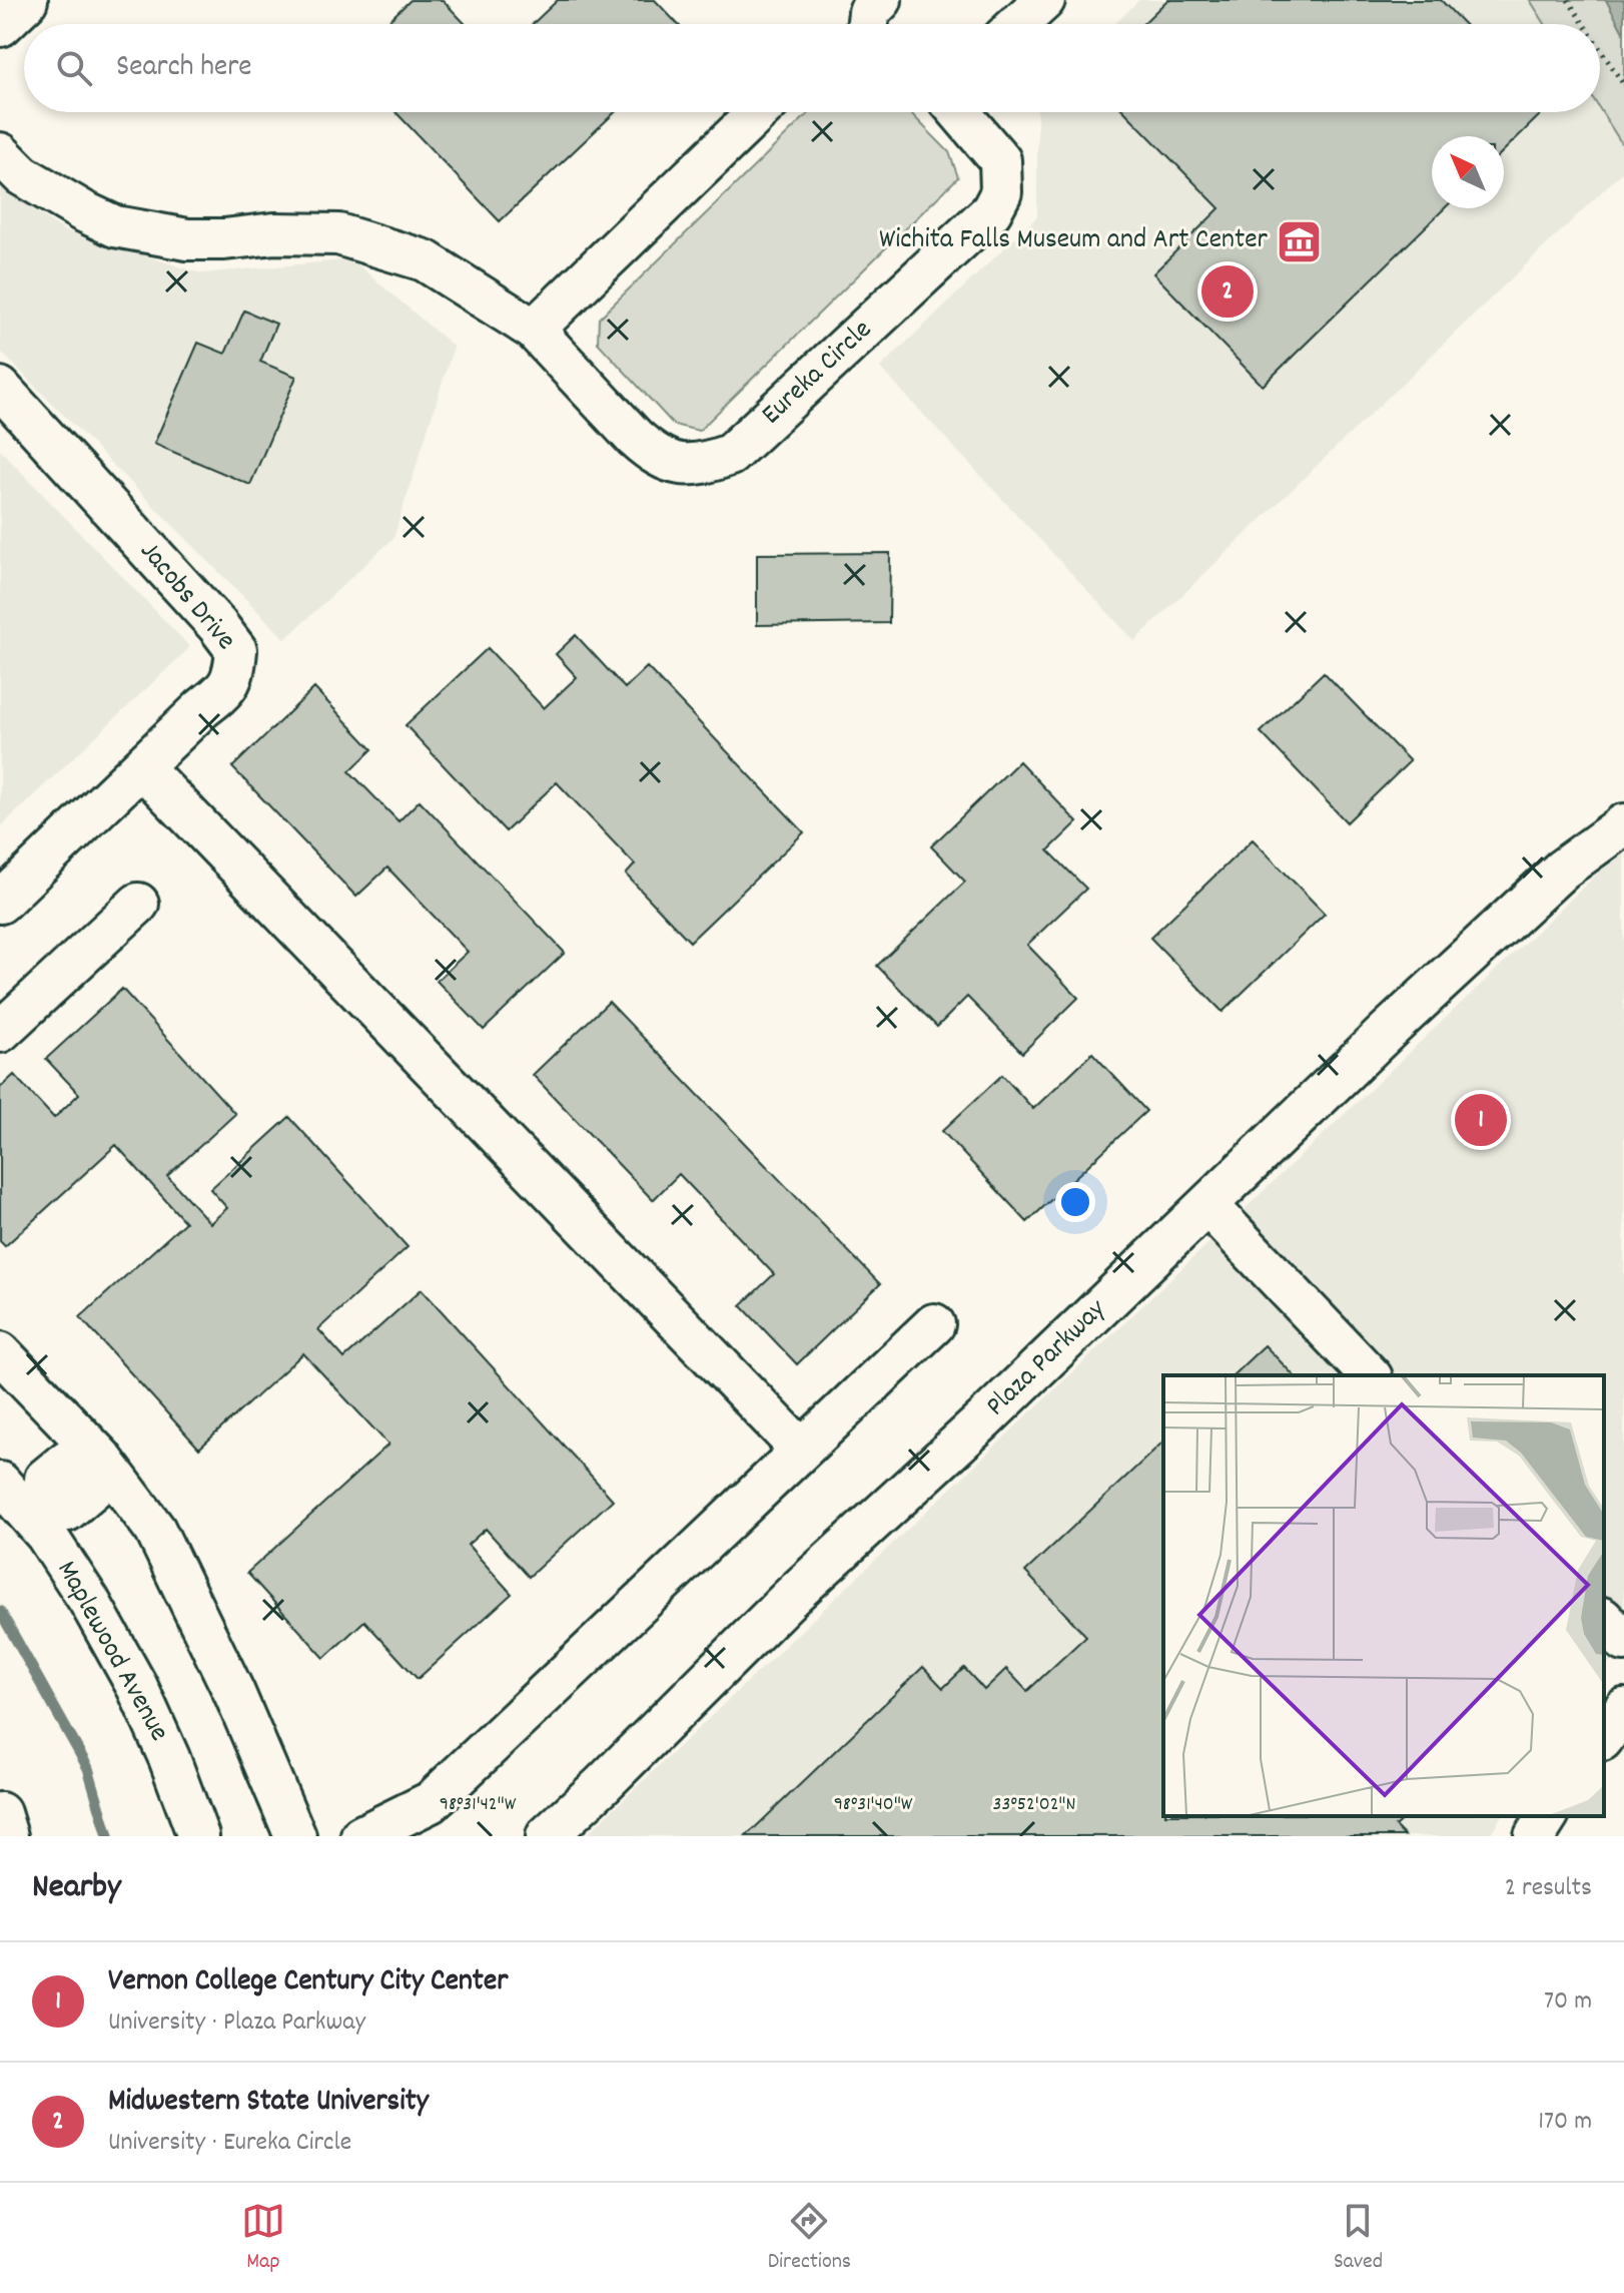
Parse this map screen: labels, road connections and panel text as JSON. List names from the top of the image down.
{
  "streets": {
    "street": [
      "Eureka Circle",
      "Jacobs Drive",
      "Plaza Parkway",
      "Maplewood Avenue"
    ]
  },
  "places": {
    "museum": ["Wichita Falls Museum and Art Center"]
  },
  "north": "top left",
  "page": {
    "search": "Search here",
    "pins": ["2", "1"],
    "heading": ["Nearby", "2 results"],
    "list": [
      {
        "mark": "1",
        "name": "Vernon College Century City Center",
        "note": "University · Plaza Parkway",
        "value": "70 m"
      },
      {
        "mark": "2",
        "name": "Midwestern State University",
        "note": "University · Eureka Circle",
        "value": "170 m"
      }
    ],
    "nav": ["Map", "Directions", "Saved"]
  },
  "coordinates": ["98°31'42\"W", "98°31'40\"W", "33°52'02\"N"]
}
